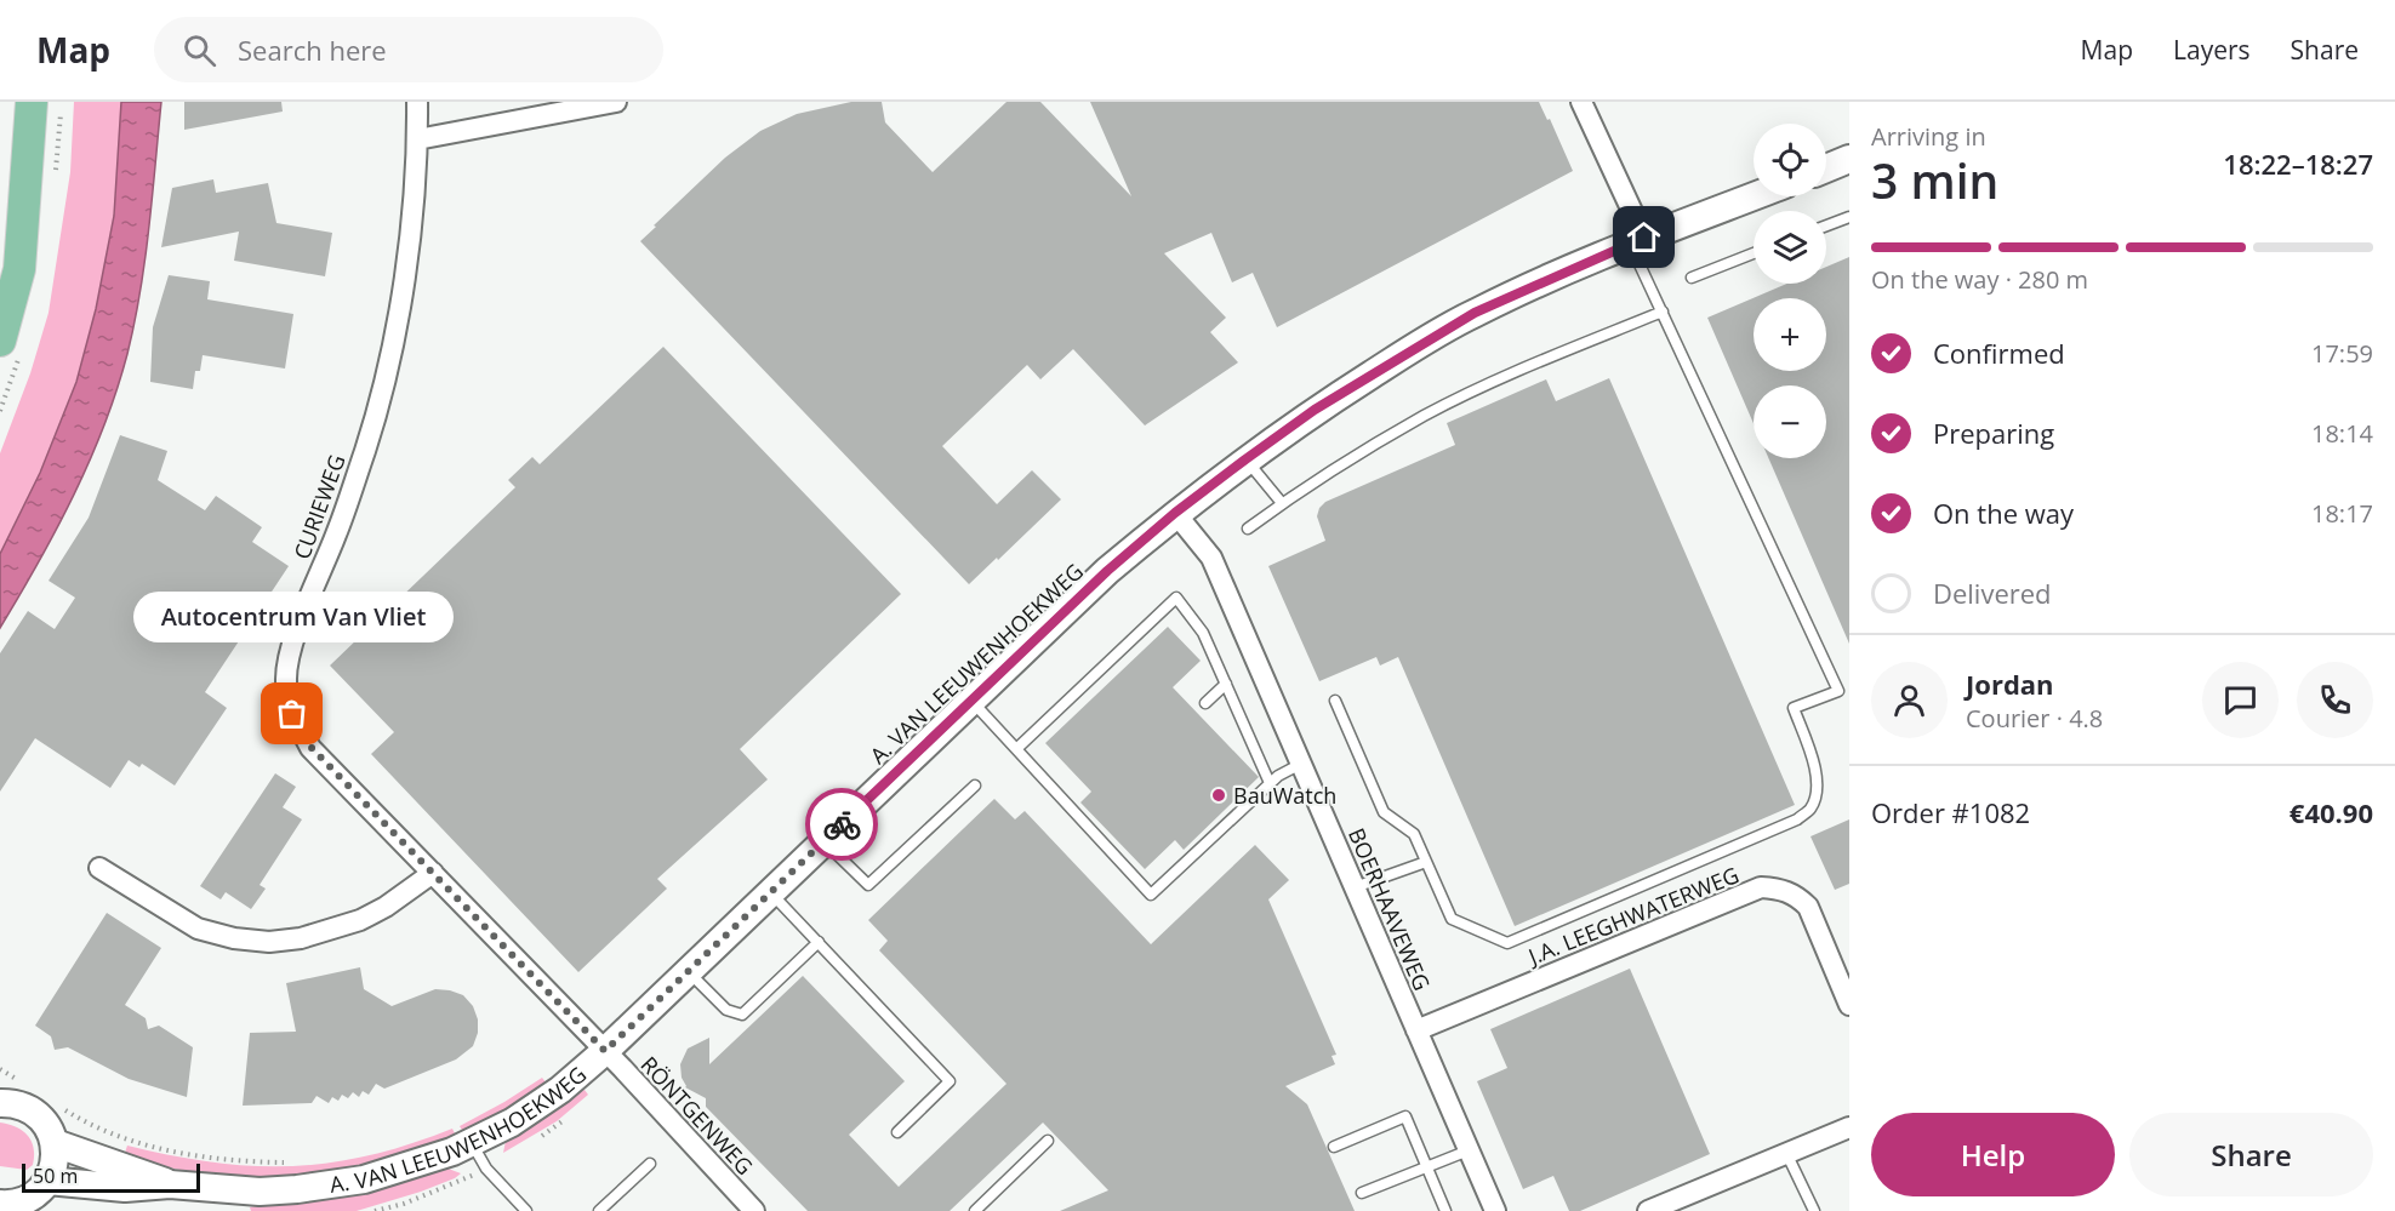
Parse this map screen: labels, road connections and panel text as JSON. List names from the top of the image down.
{
  "streets": {
    "street": [
      "CURIEWEG",
      "A. VAN LEEUWENHOEKWEG",
      "BOERHAAVEWEG",
      "J.A. LEEGHWATERWEG",
      "RÖNTGENWEG"
    ]
  },
  "crossings": [
    ["CURIEWEG", "A. VAN LEEUWENHOEKWEG"],
    ["CURIEWEG", "RÖNTGENWEG"],
    ["A. VAN LEEUWENHOEKWEG", "BOERHAAVEWEG"],
    ["A. VAN LEEUWENHOEKWEG", "RÖNTGENWEG"],
    ["BOERHAAVEWEG", "J.A. LEEGHWATERWEG"]
  ],
  "places": ["Autocentrum Van Vliet", "BauWatch"],
  "scale_bar": "50 m",
  "page": {
    "header": "Map",
    "search": "Search here",
    "nav": ["Map", "Layers", "Share"],
    "heading": ["3 min", "Arriving in", "18:22–18:27"],
    "panel": [
      "Jordan",
      "Courier · 4.8",
      "Order #1082",
      "€40.90"
    ],
    "map_buttons": ["+", "−"],
    "bar": "On the way · 280 m",
    "list": [
      ["Confirmed", "17:59"],
      ["Preparing", "18:14"],
      ["On the way", "18:17"],
      "Delivered"
    ],
    "bubble": "Autocentrum Van Vliet",
    "buttons": ["Help", "Share"],
    "scale": "50 m"
  }
}
